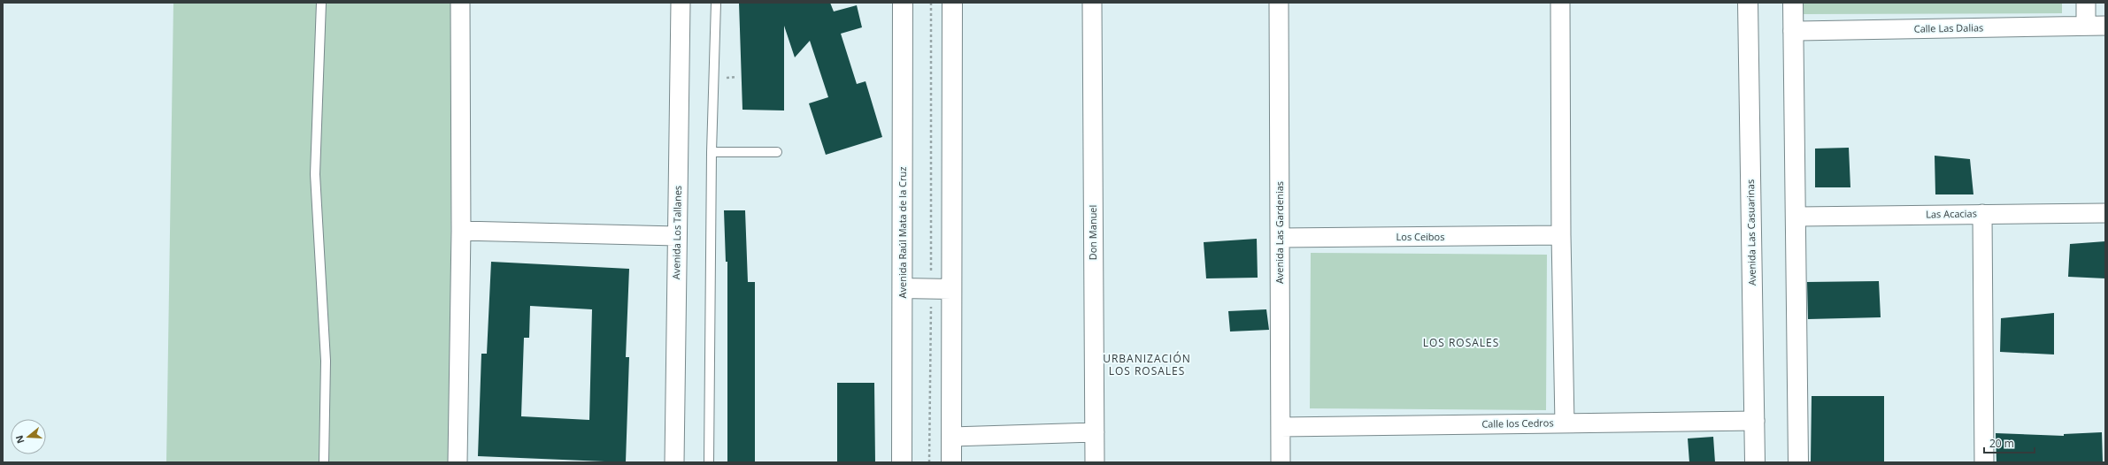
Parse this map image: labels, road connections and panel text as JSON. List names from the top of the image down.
{
  "streets": {
    "main road": ["Avenida Raúl Mata de la Cruz", "Avenida Las Casuarinas"],
    "street": [
      "Calle Las Dalias",
      "Las Acacias",
      "Avenida Los Tallanes",
      "Don Manuel",
      "Avenida Las Gardenias",
      "Los Ceibos",
      "Calle los Cedros"
    ]
  },
  "crossings": [
    ["Avenida Las Gardenias", "Los Ceibos"],
    ["Avenida Las Gardenias", "Calle los Cedros"],
    ["Avenida Las Casuarinas", "Calle los Cedros"]
  ],
  "districts": ["LOS ROSALES", "URBANIZACIÓN LOS ROSALES"],
  "scale_bar": "20 m",
  "north": "left"
}
